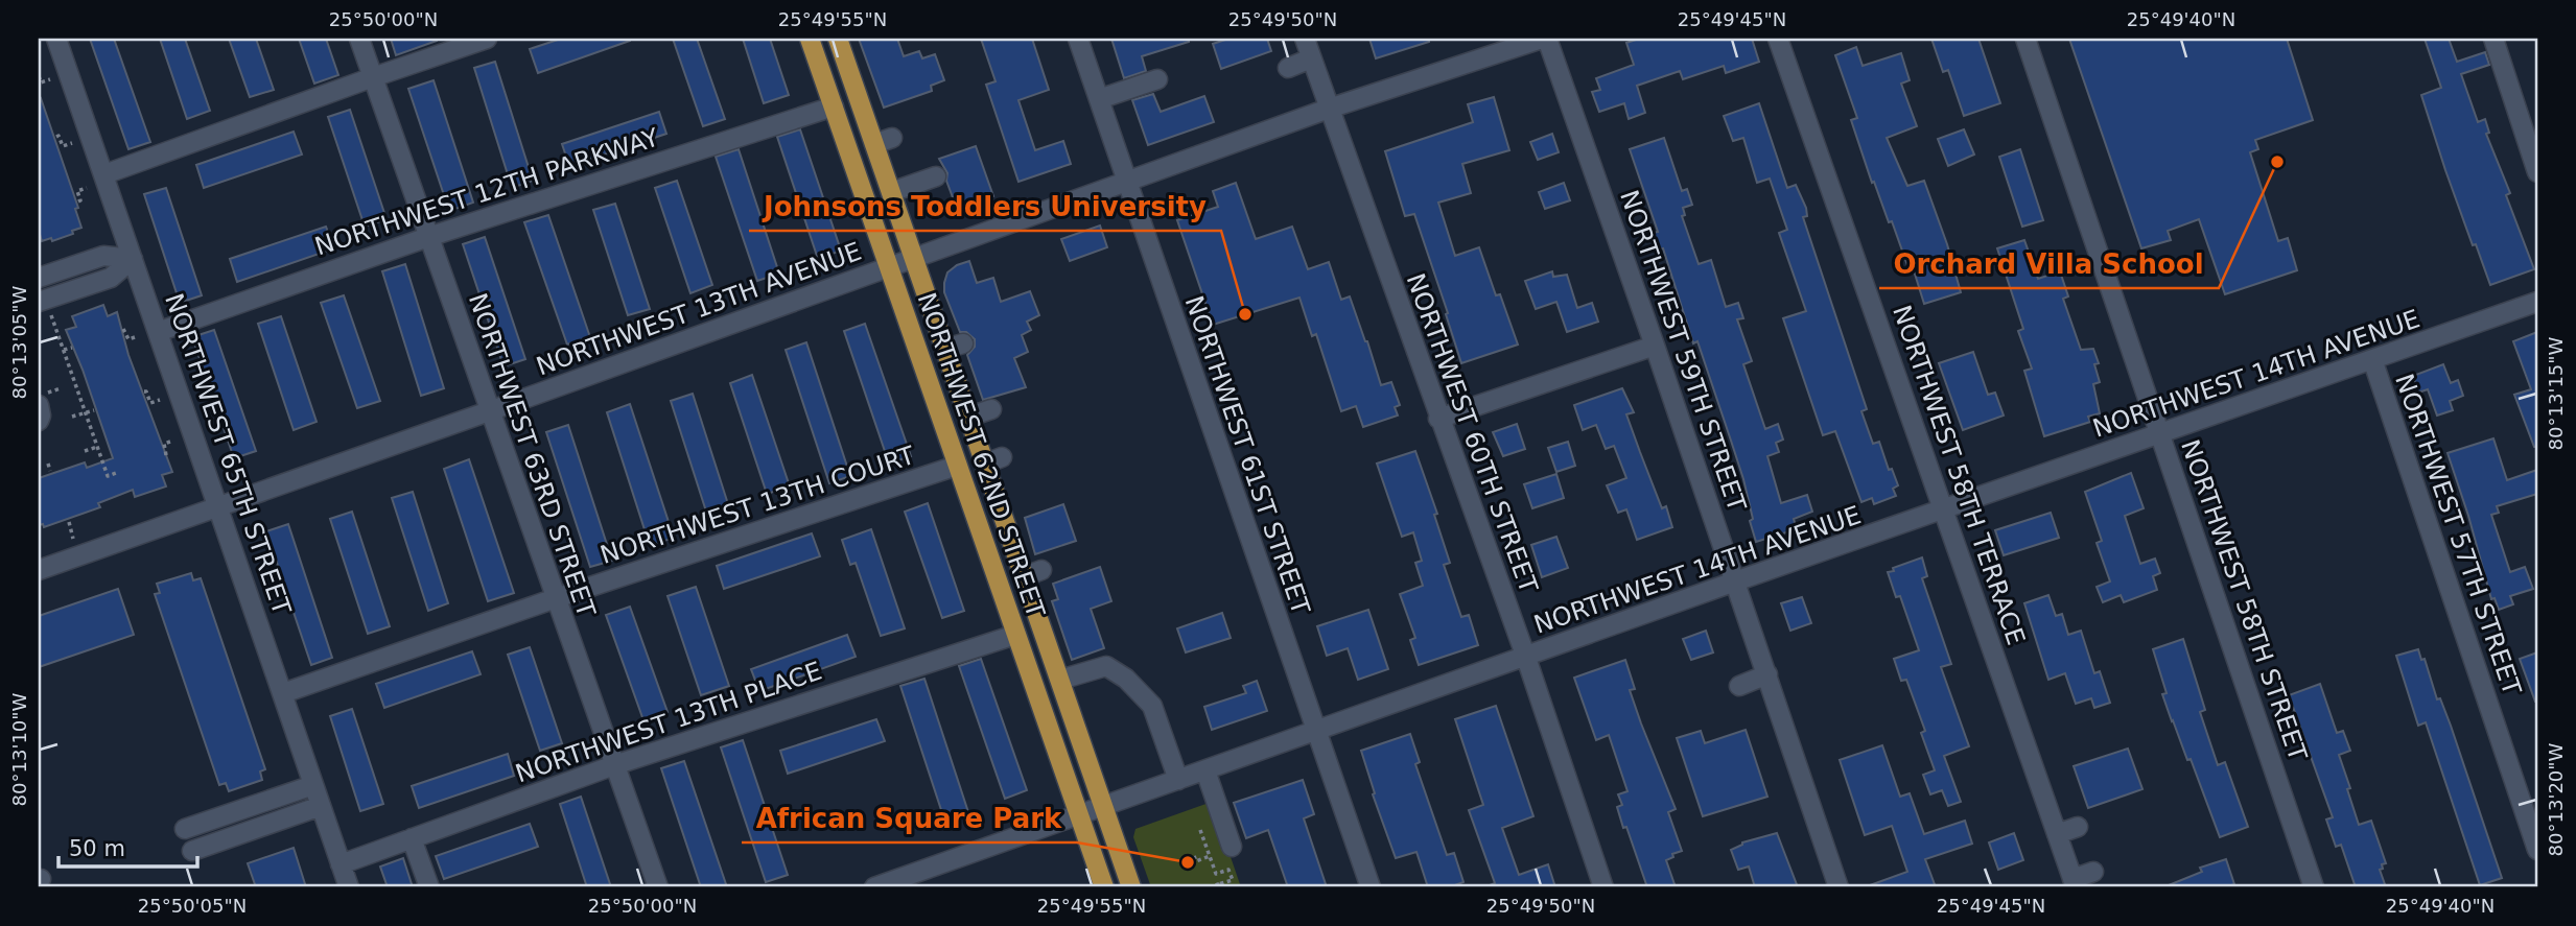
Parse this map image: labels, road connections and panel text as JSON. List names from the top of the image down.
{
  "streets": {
    "main road": ["NORTHWEST 62ND STREET"],
    "street": [
      "NORTHWEST 12TH PARKWAY",
      "NORTHWEST 13TH AVENUE",
      "NORTHWEST 59TH STREET",
      "NORTHWEST 14TH AVENUE",
      "NORTHWEST 60TH STREET",
      "NORTHWEST 65TH STREET",
      "NORTHWEST 63RD STREET",
      "NORTHWEST 61ST STREET",
      "NORTHWEST 58TH TERRACE",
      "NORTHWEST 13TH COURT",
      "NORTHWEST 57TH STREET",
      "NORTHWEST 58TH STREET",
      "NORTHWEST 13TH PLACE"
    ]
  },
  "crossings": [
    ["NORTHWEST 12TH PARKWAY", "NORTHWEST 65TH STREET"],
    ["NORTHWEST 12TH PARKWAY", "NORTHWEST 63RD STREET"],
    ["NORTHWEST 12TH PARKWAY", "NORTHWEST 62ND STREET"],
    ["NORTHWEST 13TH AVENUE", "NORTHWEST 59TH STREET"],
    ["NORTHWEST 13TH AVENUE", "NORTHWEST 60TH STREET"],
    ["NORTHWEST 13TH AVENUE", "NORTHWEST 65TH STREET"],
    ["NORTHWEST 13TH AVENUE", "NORTHWEST 63RD STREET"],
    ["NORTHWEST 13TH AVENUE", "NORTHWEST 62ND STREET"],
    ["NORTHWEST 13TH AVENUE", "NORTHWEST 61ST STREET"],
    ["NORTHWEST 59TH STREET", "NORTHWEST 14TH AVENUE"],
    ["NORTHWEST 14TH AVENUE", "NORTHWEST 60TH STREET"],
    ["NORTHWEST 14TH AVENUE", "NORTHWEST 62ND STREET"],
    ["NORTHWEST 14TH AVENUE", "NORTHWEST 61ST STREET"],
    ["NORTHWEST 14TH AVENUE", "NORTHWEST 58TH TERRACE"],
    ["NORTHWEST 14TH AVENUE", "NORTHWEST 57TH STREET"],
    ["NORTHWEST 14TH AVENUE", "NORTHWEST 58TH STREET"],
    ["NORTHWEST 65TH STREET", "NORTHWEST 13TH COURT"],
    ["NORTHWEST 65TH STREET", "NORTHWEST 13TH PLACE"],
    ["NORTHWEST 63RD STREET", "NORTHWEST 13TH COURT"],
    ["NORTHWEST 63RD STREET", "NORTHWEST 13TH PLACE"],
    ["NORTHWEST 62ND STREET", "NORTHWEST 13TH COURT"],
    ["NORTHWEST 62ND STREET", "NORTHWEST 13TH PLACE"]
  ],
  "places": ["Orchard Villa School", "Johnsons Toddlers University", "African Square Park"],
  "scale_bar": "50 m",
  "coordinates": [
    "25°50'00\"N",
    "25°49'55\"N",
    "25°49'50\"N",
    "25°49'45\"N",
    "25°49'40\"N",
    "80°13'05\"W",
    "80°13'15\"W",
    "80°13'10\"W",
    "80°13'20\"W",
    "25°50'05\"N"
  ]
}
